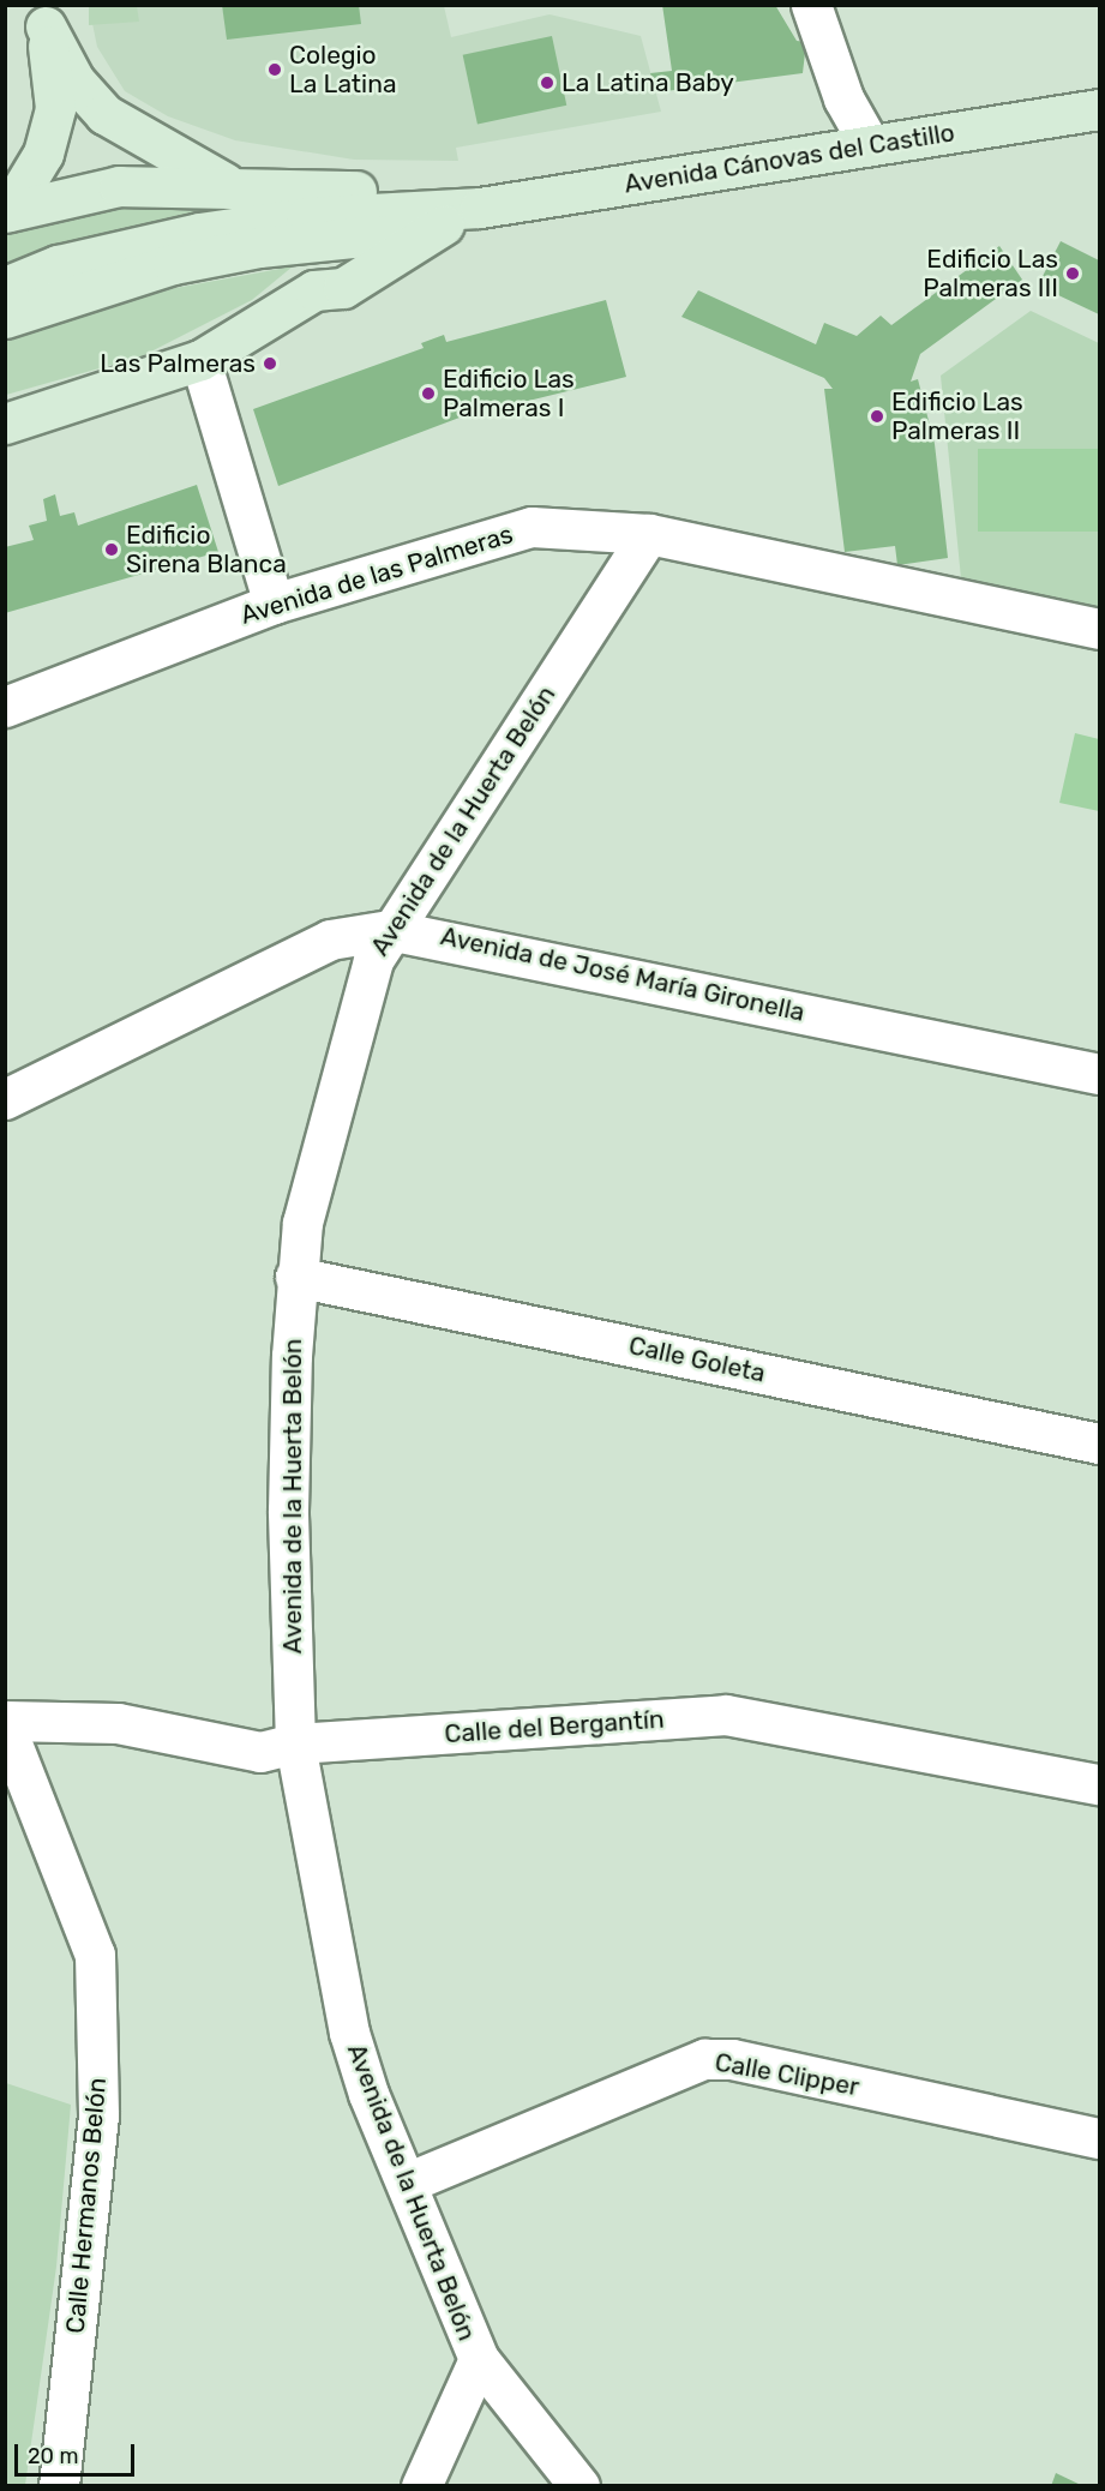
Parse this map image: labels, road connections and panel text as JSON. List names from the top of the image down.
{
  "streets": {
    "main road": ["Avenida Cánovas del Castillo"],
    "street": [
      "Avenida de las Palmeras",
      "Avenida de la Huerta Belón",
      "Avenida de José María Gironella",
      "Calle Goleta",
      "Calle del Bergantín",
      "Calle Clipper",
      "Calle Hermanos Belón"
    ]
  },
  "crossings": [
    ["Avenida de las Palmeras", "Avenida de la Huerta Belón"],
    ["Avenida de la Huerta Belón", "Avenida de José María Gironella"],
    ["Avenida de la Huerta Belón", "Calle Goleta"],
    ["Avenida de la Huerta Belón", "Calle del Bergantín"],
    ["Avenida de la Huerta Belón", "Calle Clipper"],
    ["Calle del Bergantín", "Calle Hermanos Belón"]
  ],
  "places": [
    "Colegio La Latina",
    "La Latina Baby",
    "Edificio Las Palmeras III",
    "Las Palmeras",
    "Edificio Las Palmeras I",
    "Edificio Las Palmeras II",
    "Edificio Sirena Blanca"
  ],
  "scale_bar": "20 m"
}
